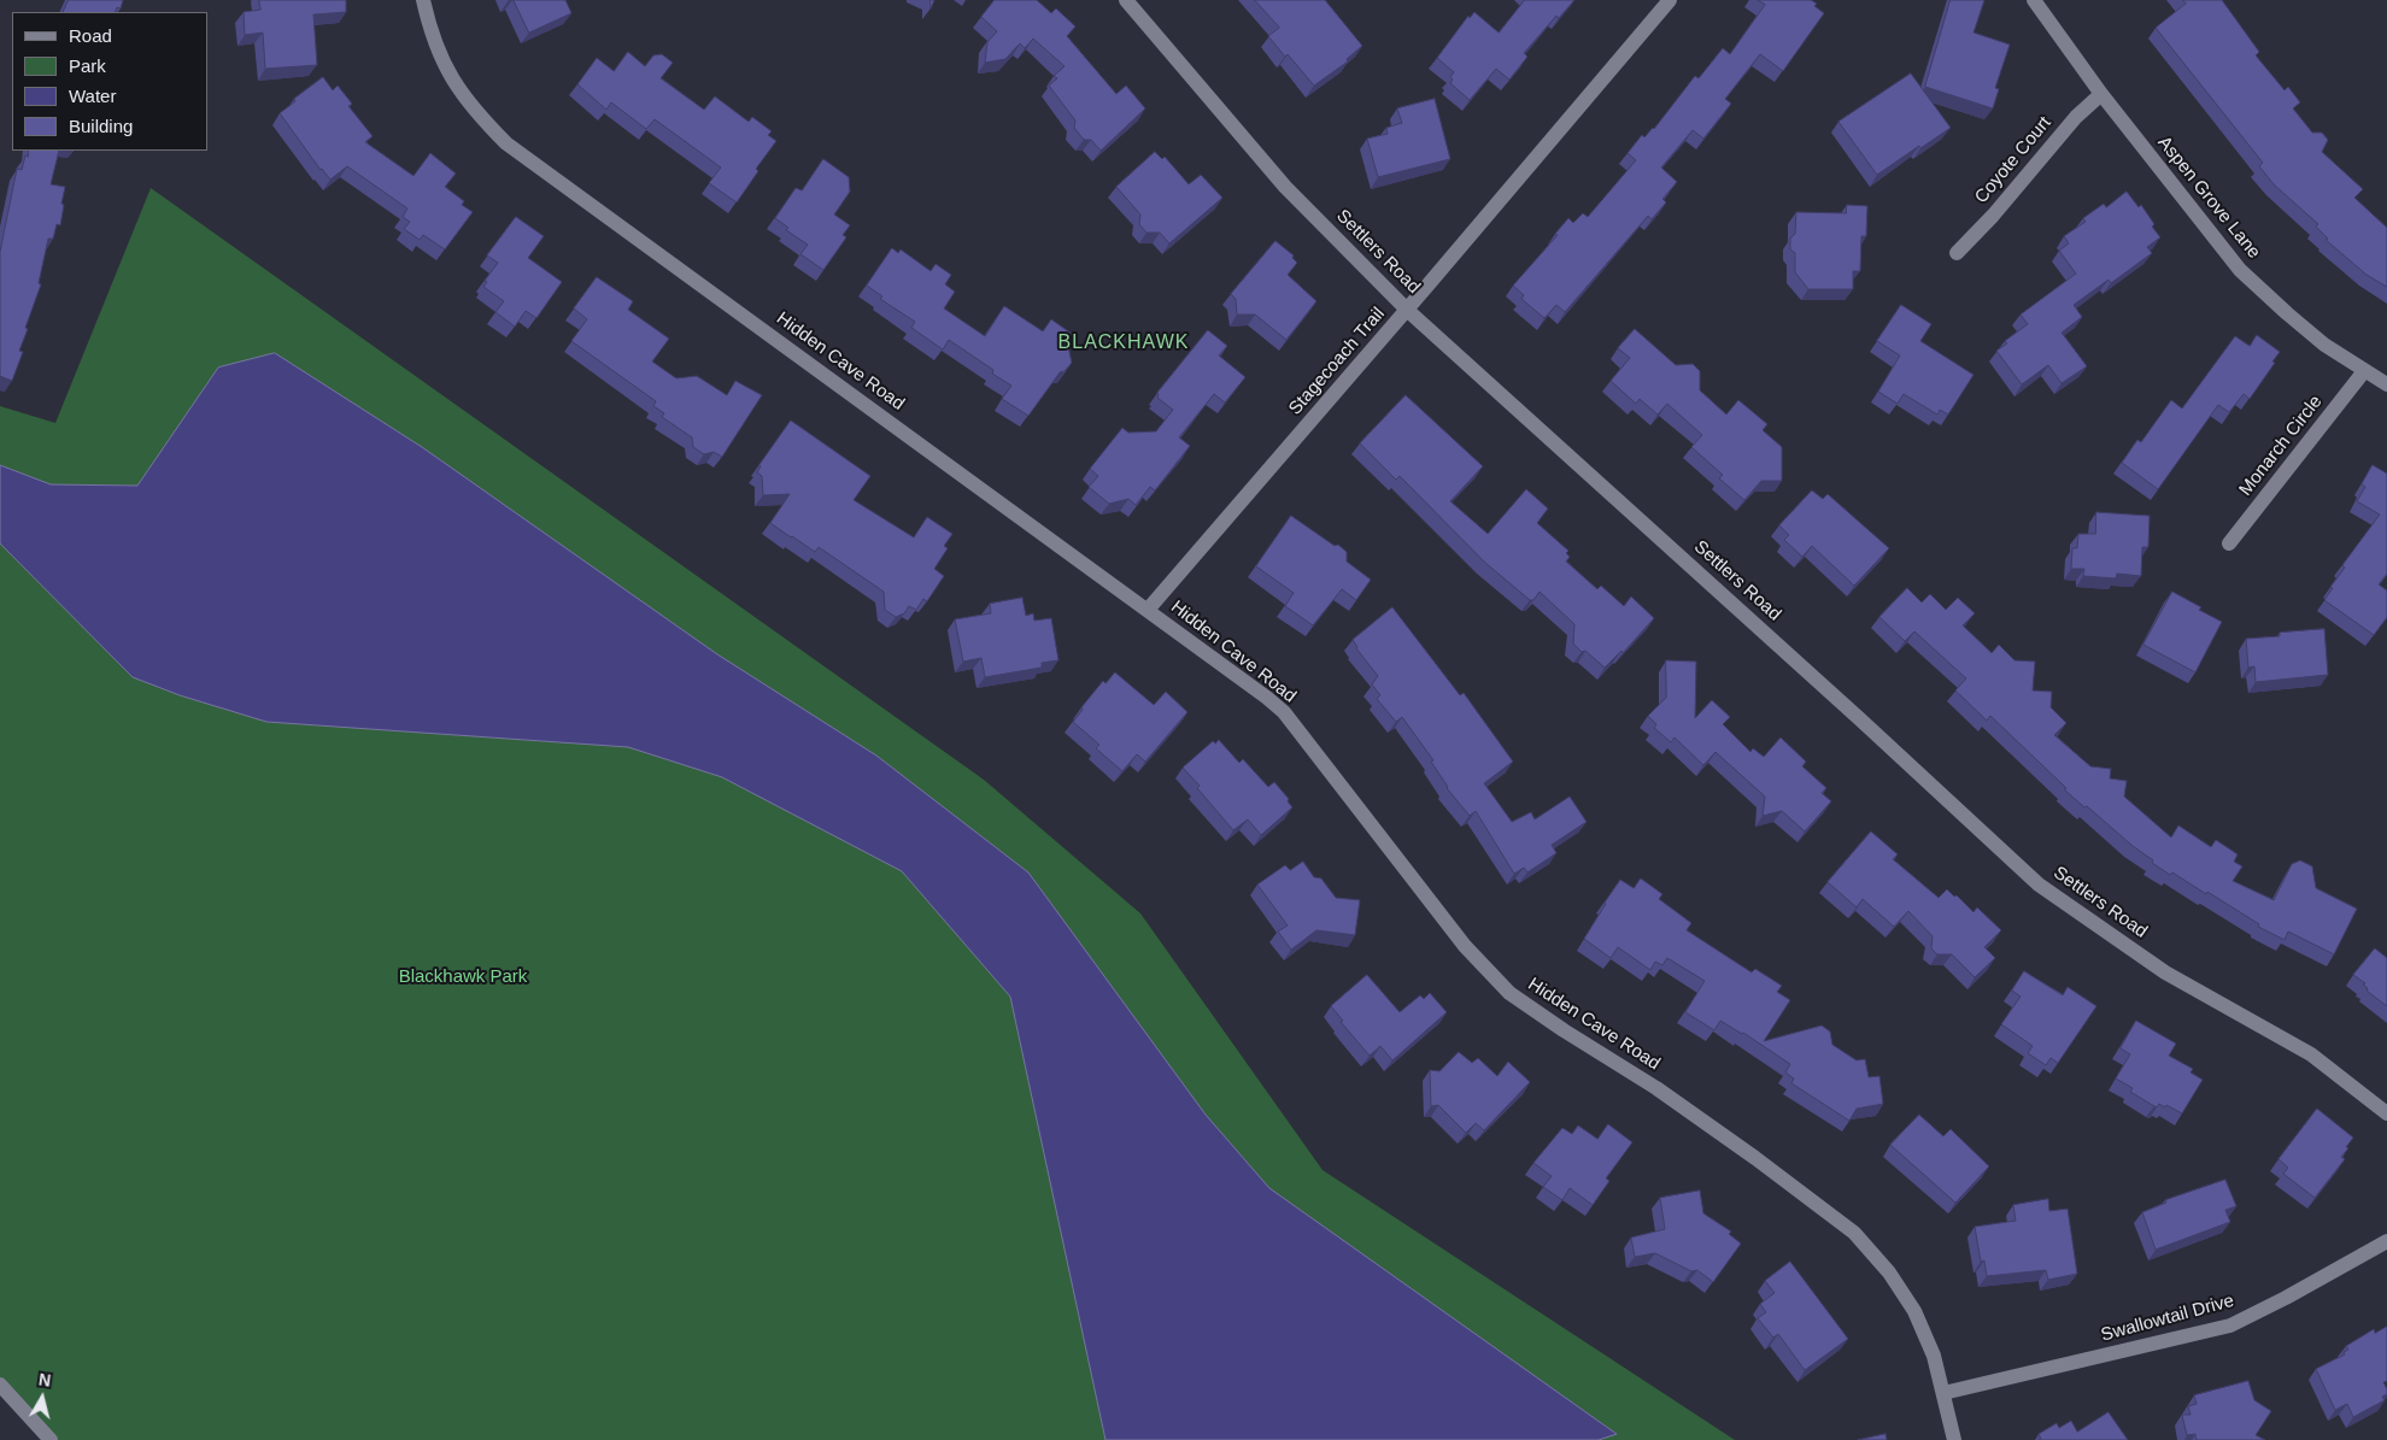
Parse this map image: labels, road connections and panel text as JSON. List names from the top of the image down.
{
  "streets": {
    "street": [
      "Coyote Court",
      "Aspen Grove Lane",
      "Settlers Road",
      "Hidden Cave Road",
      "Stagecoach Trail",
      "Monarch Circle",
      "Swallowtail Drive"
    ]
  },
  "crossings": [
    ["Coyote Court", "Aspen Grove Lane"],
    ["Aspen Grove Lane", "Monarch Circle"],
    ["Settlers Road", "Stagecoach Trail"],
    ["Hidden Cave Road", "Stagecoach Trail"],
    ["Hidden Cave Road", "Swallowtail Drive"]
  ],
  "districts": ["BLACKHAWK"],
  "parks": ["Blackhawk Park"],
  "legend": [
    "Road",
    "Park",
    "Water",
    "Building"
  ],
  "north": "top"
}
